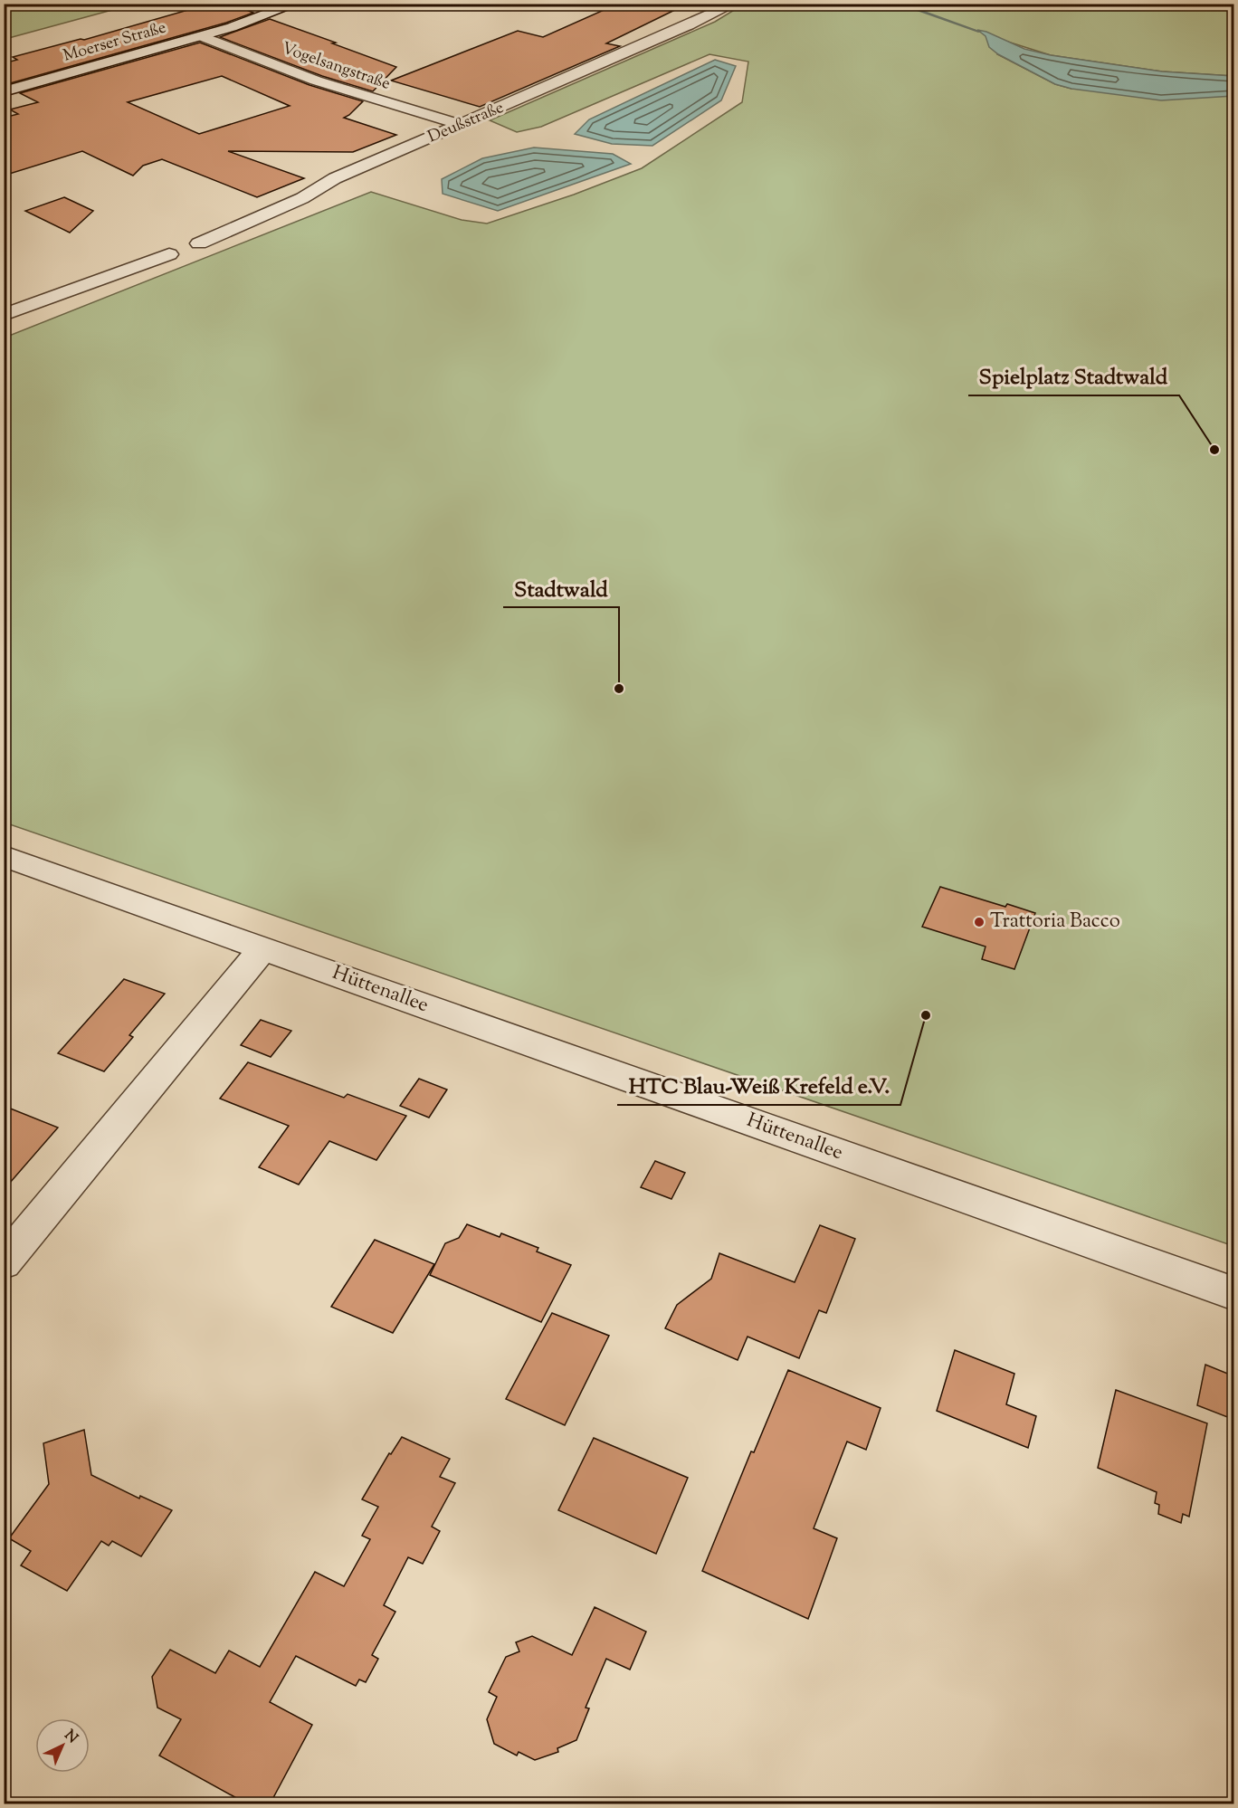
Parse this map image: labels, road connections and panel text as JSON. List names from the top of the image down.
{
  "streets": {
    "street": [
      "Moerser Straße",
      "Vogelsangstraße",
      "Deußstraße",
      "Hüttenallee"
    ]
  },
  "crossings": [
    ["Moerser Straße", "Vogelsangstraße"],
    ["Vogelsangstraße", "Deußstraße"]
  ],
  "places": [
    "Spielplatz Stadtwald",
    "Stadtwald",
    "Trattoria Bacco",
    "HTC Blau-Weiß Krefeld e.V."
  ],
  "north": "top right"
}
